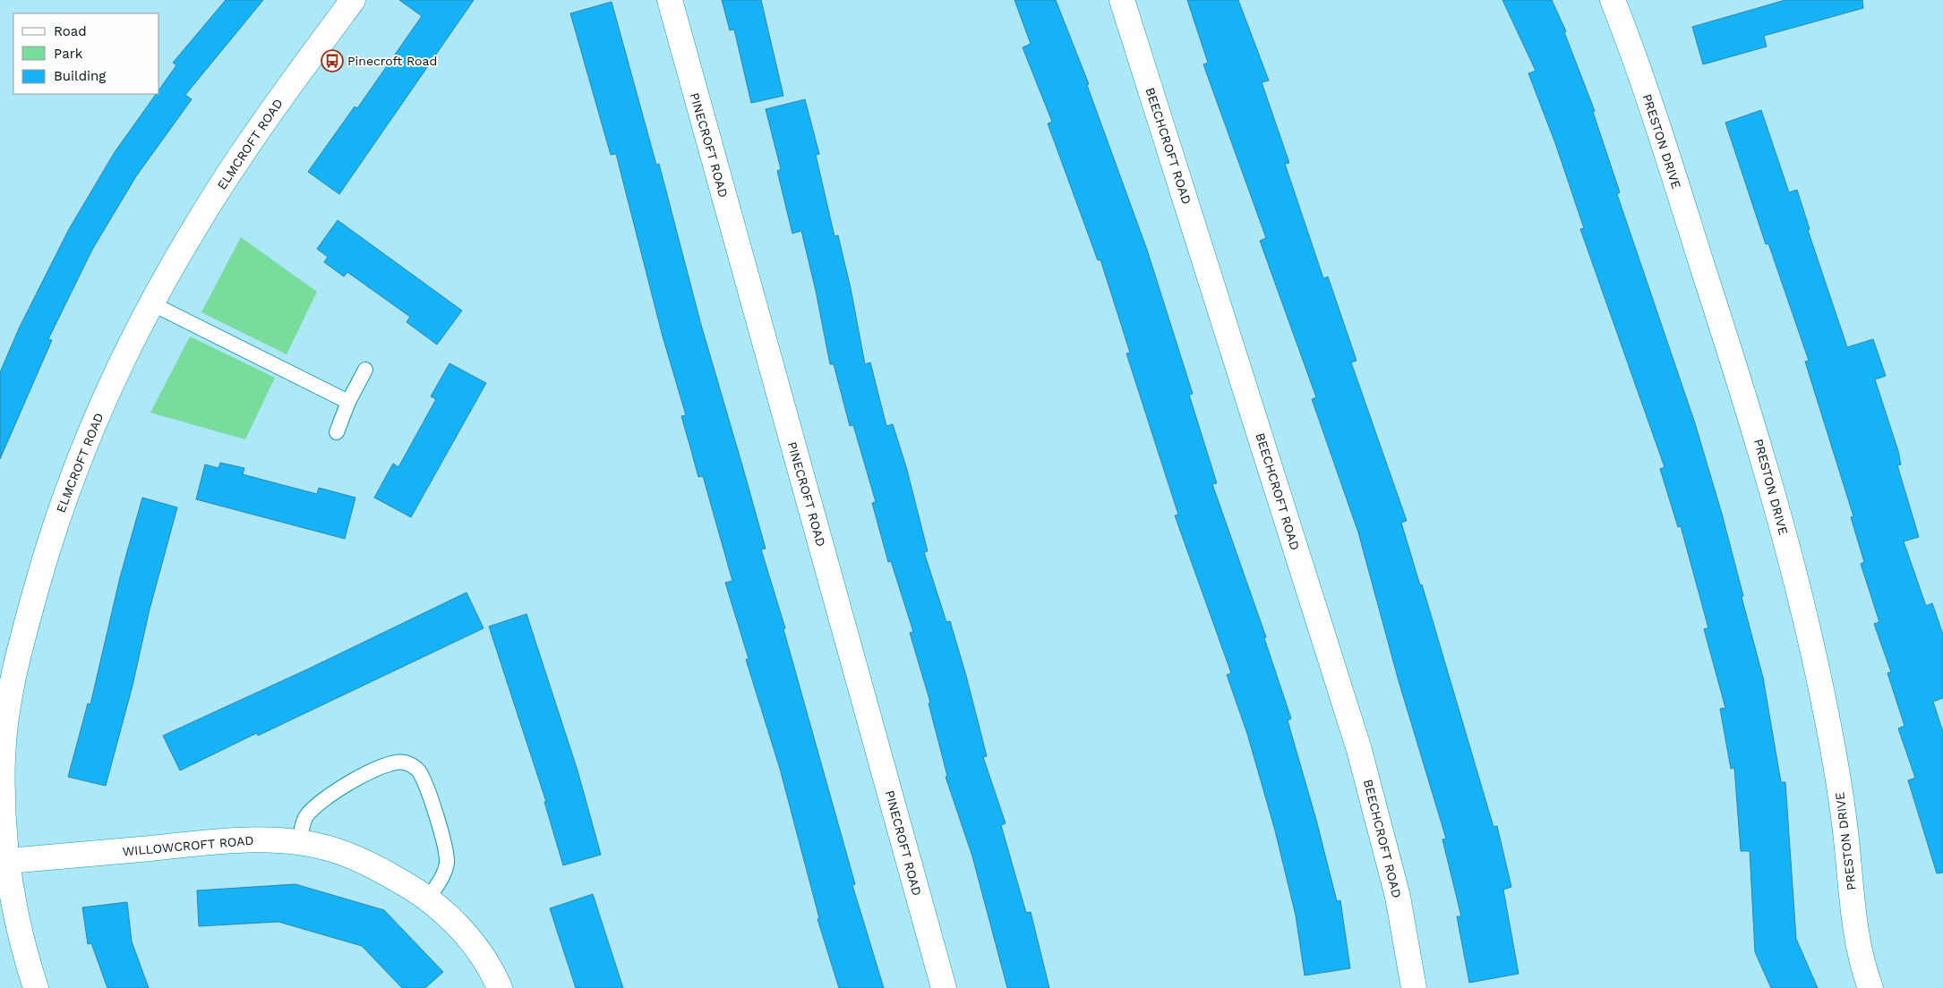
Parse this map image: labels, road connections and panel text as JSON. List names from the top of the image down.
{
  "streets": {
    "street": [
      "PRESTON DRIVE",
      "ELMCROFT ROAD",
      "PINECROFT ROAD",
      "BEECHCROFT ROAD",
      "WILLOWCROFT ROAD"
    ]
  },
  "crossings": [
    ["ELMCROFT ROAD", "WILLOWCROFT ROAD"]
  ],
  "places": {
    "bus stop": ["Pinecroft Road"]
  },
  "legend": ["Road", "Park", "Building"]
}
